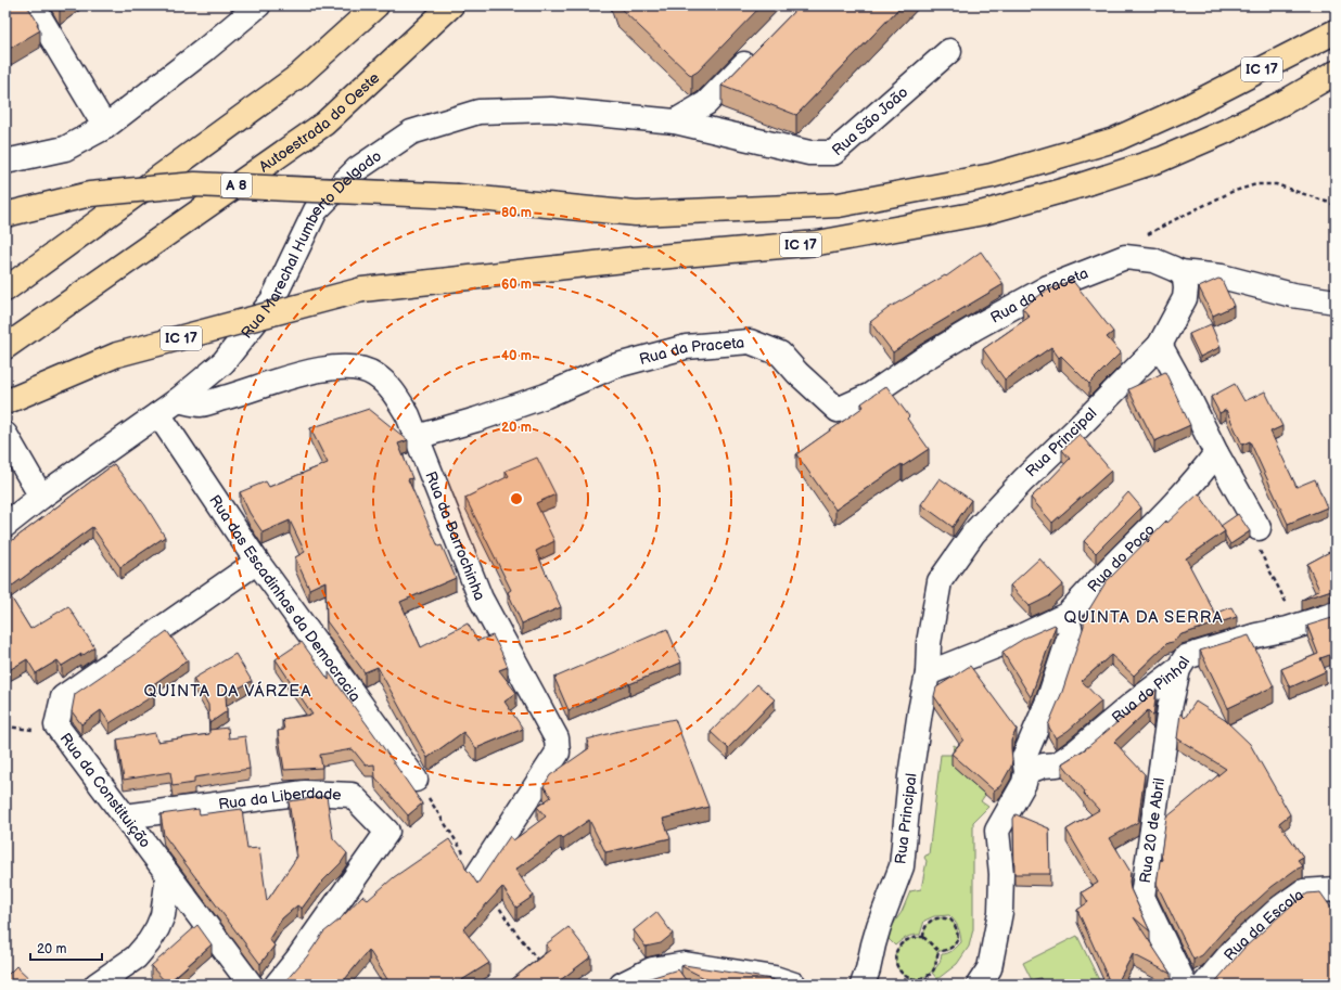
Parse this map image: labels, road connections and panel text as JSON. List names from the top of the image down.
{
  "streets": {
    "highway": ["IC 17", "Autoestrada do Oeste", "A 8"],
    "street": [
      "Rua São João",
      "Rua Marechal Humberto Delgado",
      "Rua da Praceta",
      "Rua Principal",
      "Rua da Barrochinha",
      "Rua do Poço",
      "Rua das Escadinhas da Democracia",
      "Rua do Pinhal",
      "Rua da Constituição",
      "Rua da Liberdade",
      "Rua 20 de Abril",
      "Rua da Escola"
    ]
  },
  "crossings": [
    ["Rua São João", "Rua Marechal Humberto Delgado"],
    ["Rua Marechal Humberto Delgado", "Rua da Barrochinha"],
    ["Rua Marechal Humberto Delgado", "Rua das Escadinhas da Democracia"],
    ["Rua da Praceta", "Rua da Barrochinha"],
    ["Rua das Escadinhas da Democracia", "Rua da Constituição"],
    ["Rua do Pinhal", "Rua 20 de Abril"],
    ["Rua da Constituição", "Rua da Liberdade"]
  ],
  "districts": ["QUINTA DA SERRA", "QUINTA DA VÁRZEA"],
  "scale_bar": "20 m",
  "rings": [
    "80 m",
    "60 m",
    "40 m",
    "20 m"
  ]
}
